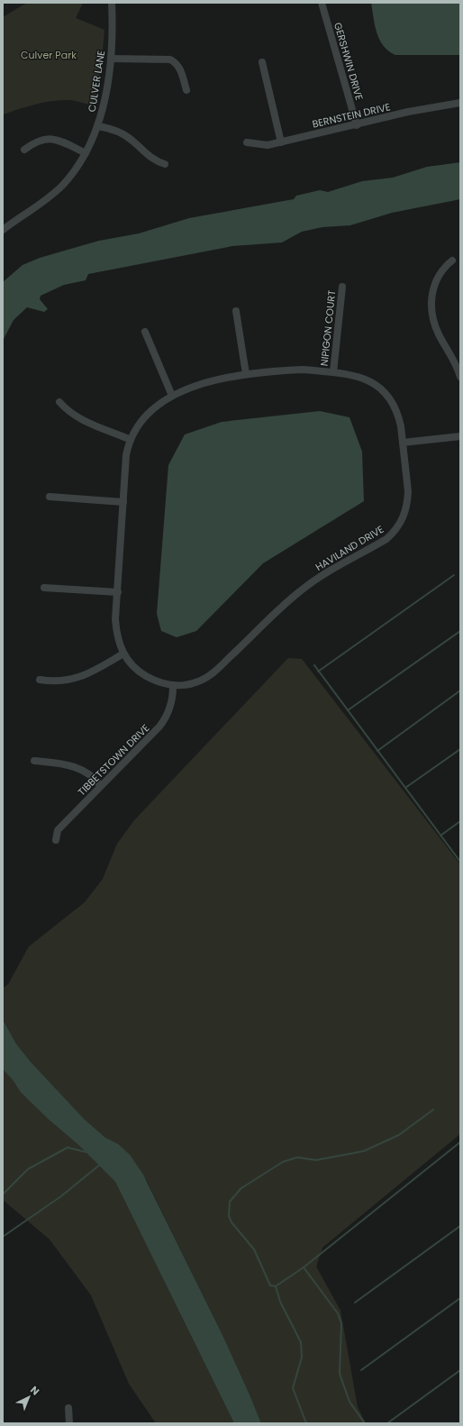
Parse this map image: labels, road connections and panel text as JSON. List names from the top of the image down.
{
  "streets": {
    "street": [
      "GERSHWIN DRIVE",
      "CULVER LANE",
      "BERNSTEIN DRIVE",
      "NIPIGON COURT",
      "HAVILAND DRIVE",
      "TIBBETSTOWN DRIVE"
    ]
  },
  "crossings": [
    ["GERSHWIN DRIVE", "BERNSTEIN DRIVE"],
    ["NIPIGON COURT", "HAVILAND DRIVE"],
    ["HAVILAND DRIVE", "TIBBETSTOWN DRIVE"]
  ],
  "parks": ["Culver Park"],
  "north": "top right"
}
